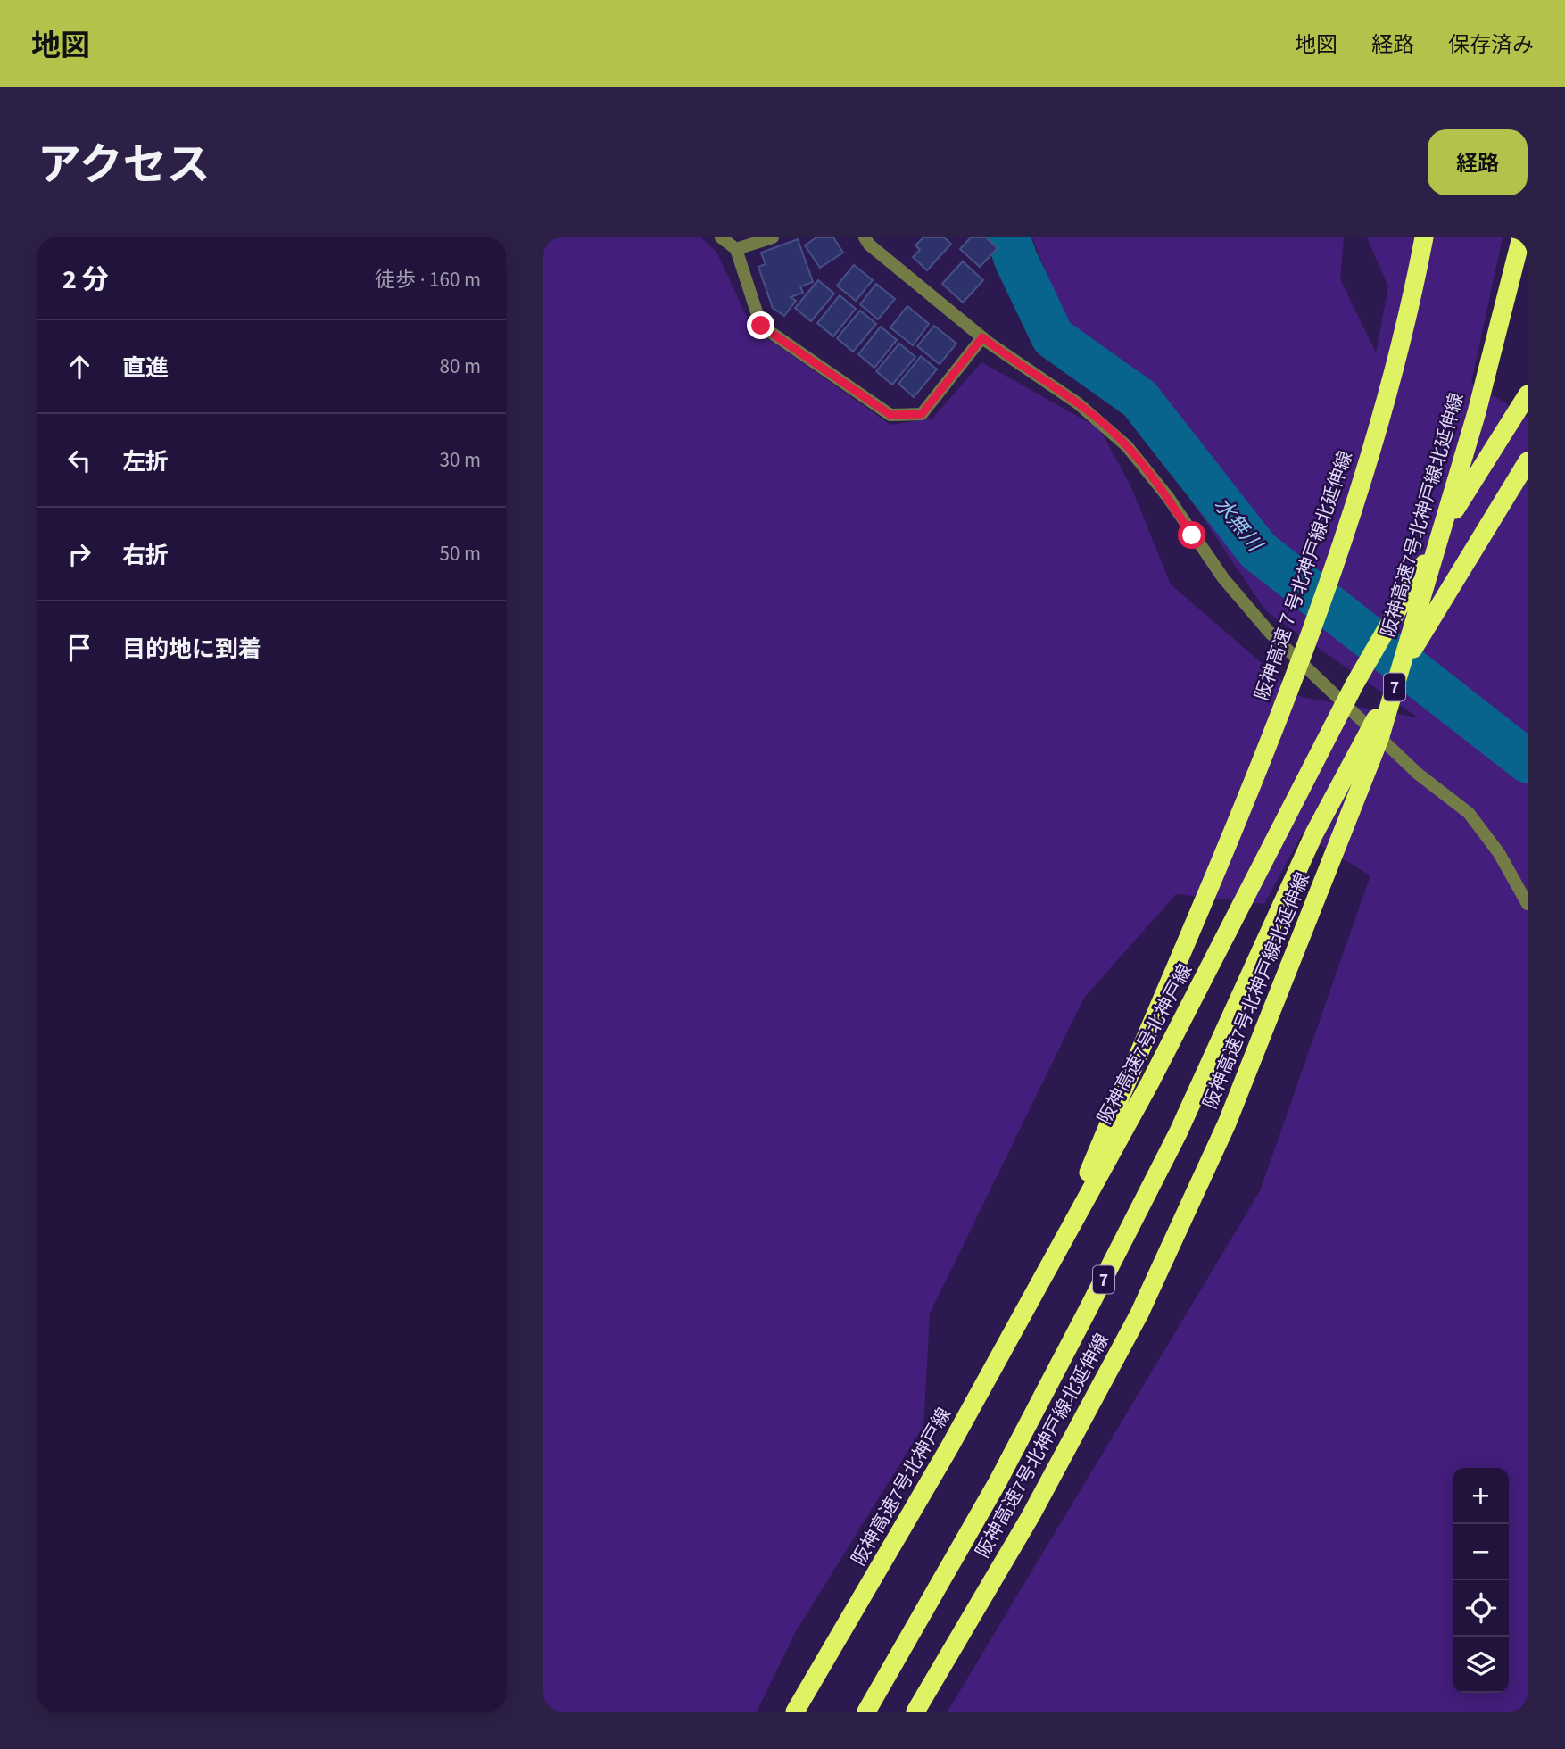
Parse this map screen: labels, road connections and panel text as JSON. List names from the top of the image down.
{
  "streets": {
    "highway": [
      "阪神高速7号北神戸線北延伸線",
      "阪神高速７号北神戸線北延伸線",
      "7",
      "阪神高速7号北神戸線"
    ]
  },
  "crossings": [
    ["阪神高速７号北神戸線北延伸線", "阪神高速7号北神戸線"]
  ],
  "water": ["水無川"],
  "page": {
    "header": "地図",
    "nav": ["地図", "経路", "保存済み"],
    "title": "アクセス",
    "buttons": "経路",
    "heading": ["2 分", "徒歩 · 160 m"],
    "list": [
      ["直進", "80 m"],
      ["左折", "30 m"],
      ["右折", "50 m"],
      "目的地に到着"
    ],
    "map_buttons": ["+", "−"]
  }
}
